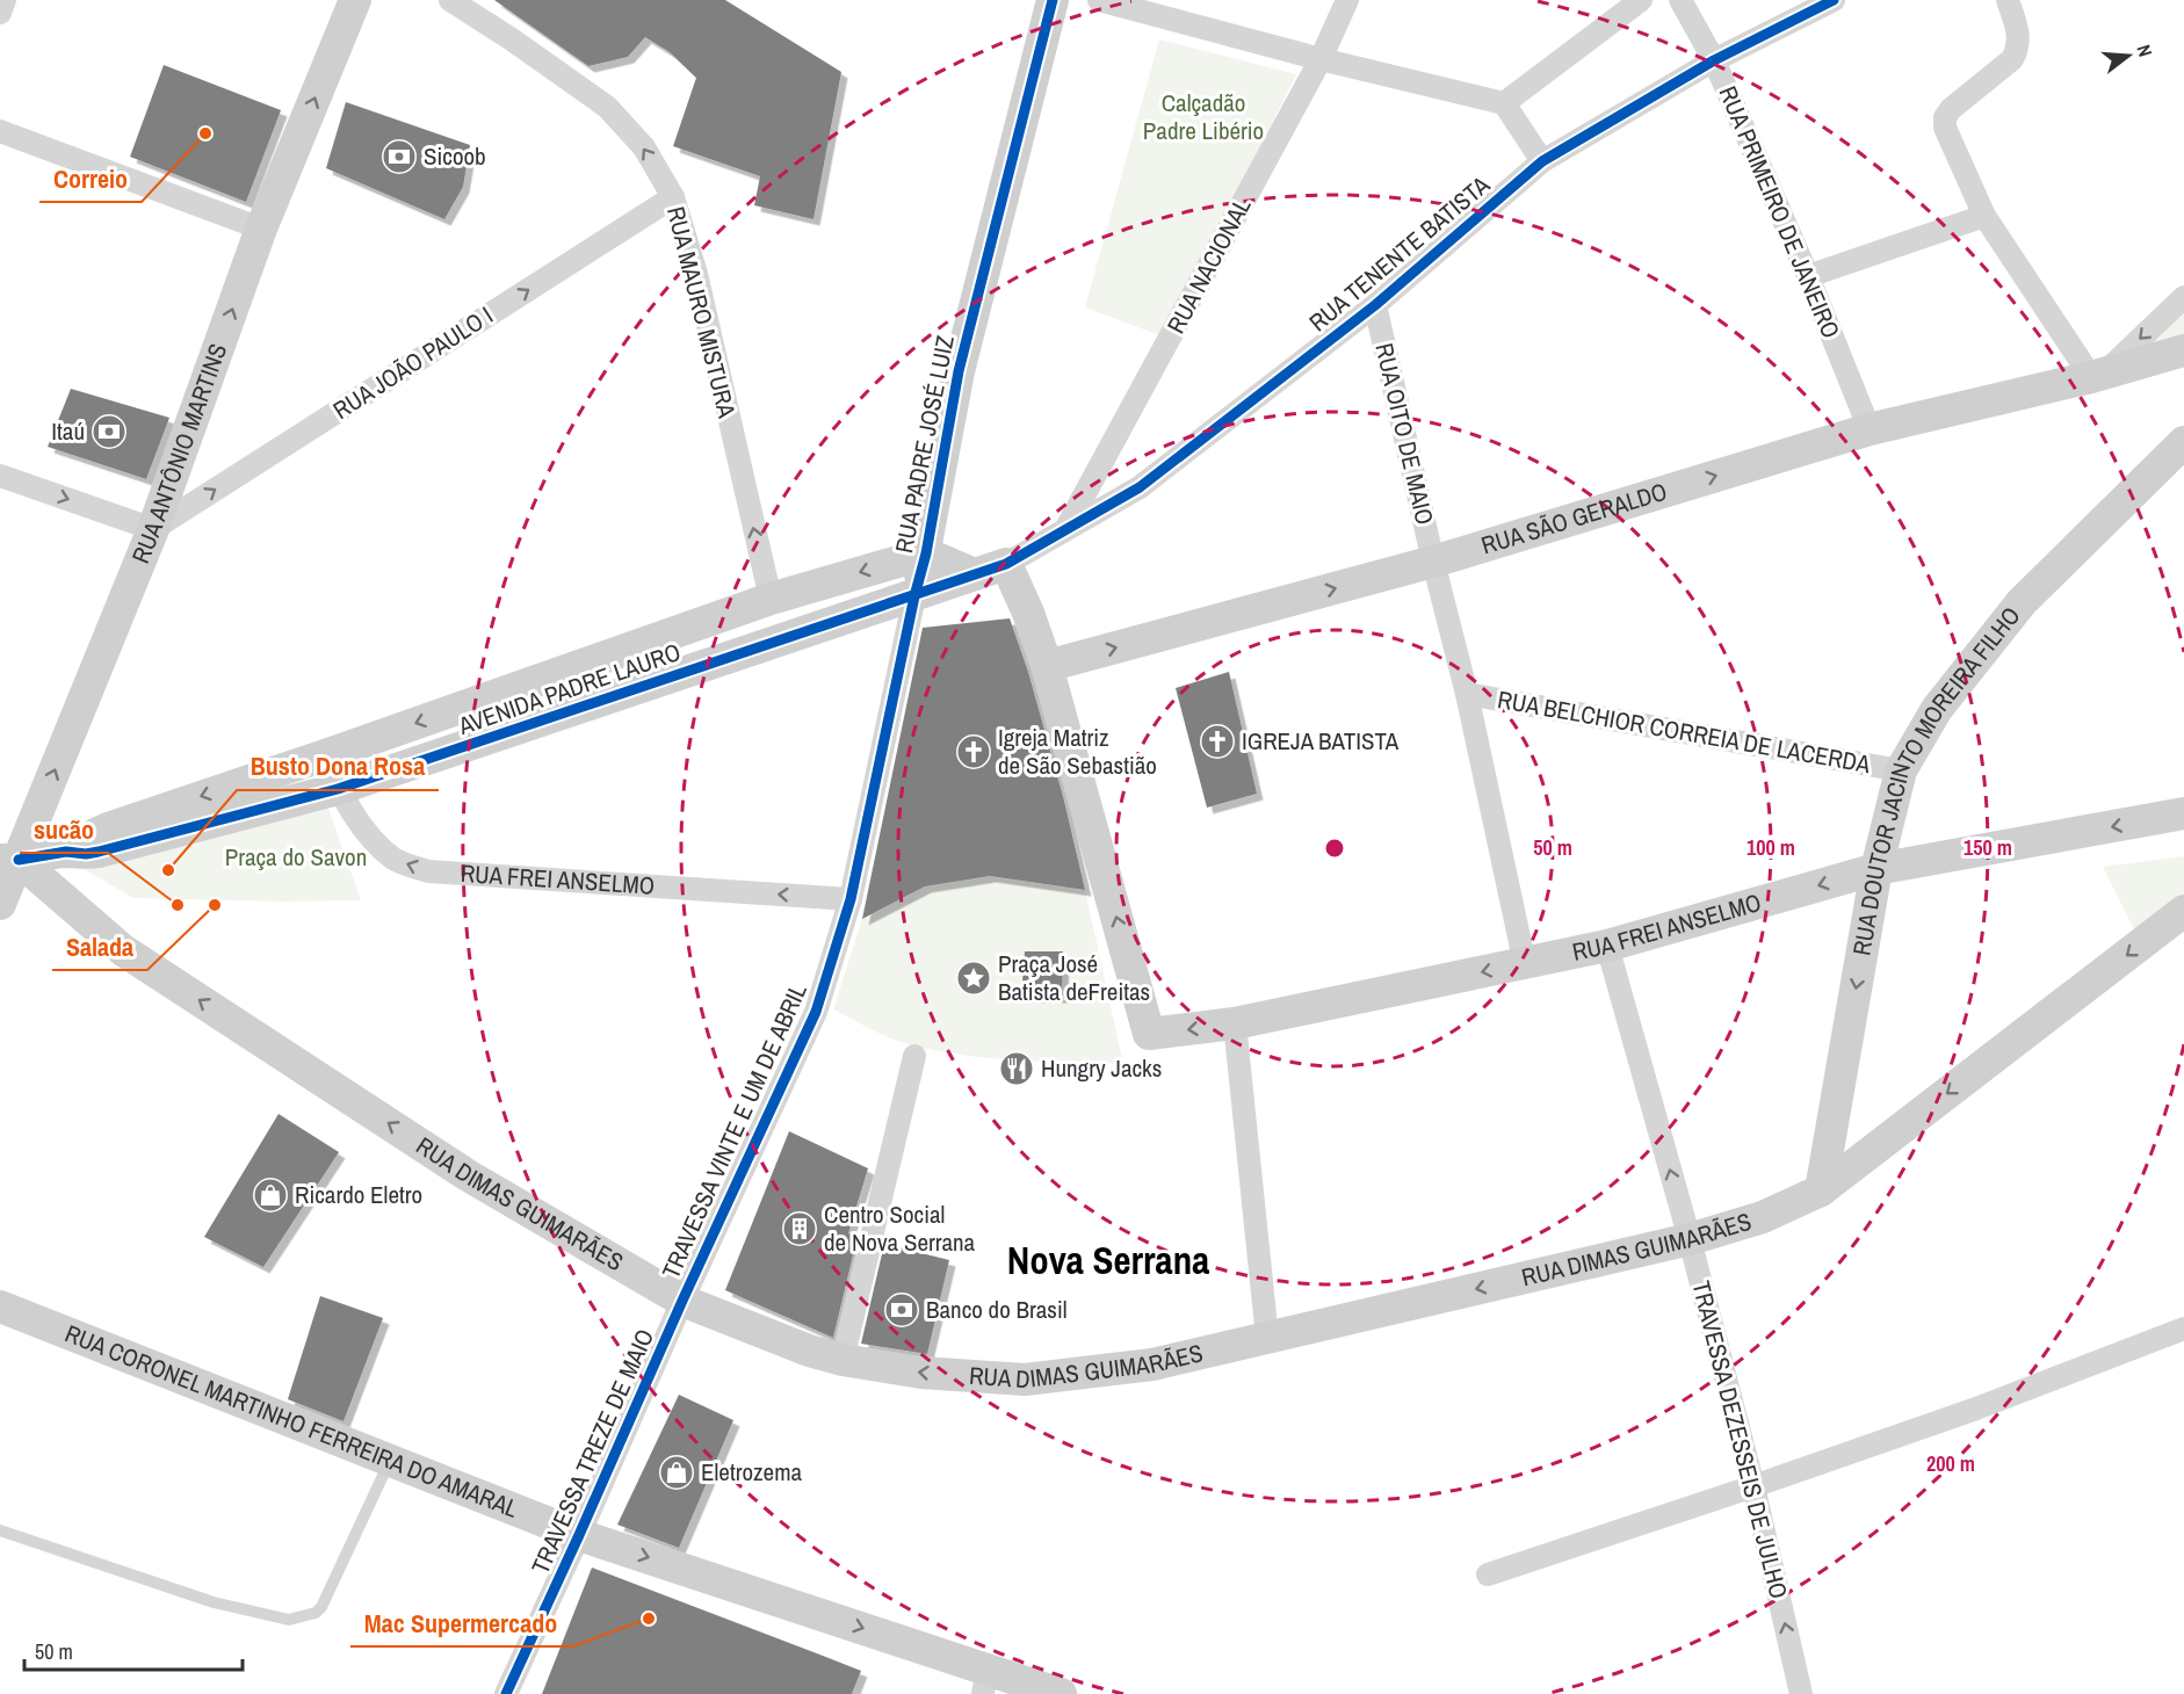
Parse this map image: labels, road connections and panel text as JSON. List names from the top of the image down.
{
  "streets": {
    "street": [
      "RUA PRIMEIRO DE JANEIRO",
      "RUA TENENTE BATISTA",
      "RUA NACIONAL",
      "RUA MAURO MISTURA",
      "RUA JOÃO PAULO I",
      "RUA OITO DE MAIO",
      "RUA PADRE JOSÉ LUIZ",
      "RUA ANTÔNIO MARTINS",
      "RUA SÃO GERALDO",
      "AVENIDA PADRE LAURO",
      "RUA BELCHIOR CORREIA DE LACERDA",
      "RUA DOUTOR JACINTO MOREIRA FILHO",
      "RUA FREI ANSELMO",
      "TRAVESSA VINTE E UM DE ABRIL",
      "RUA DIMAS GUIMARÃES",
      "RUA CORONEL MARTINHO FERREIRA DO AMARAL",
      "TRAVESSA DEZESSEIS DE JULHO",
      "TRAVESSA TREZE DE MAIO"
    ]
  },
  "crossings": [
    ["RUA PRIMEIRO DE JANEIRO", "RUA TENENTE BATISTA"],
    ["RUA PRIMEIRO DE JANEIRO", "RUA SÃO GERALDO"],
    ["RUA TENENTE BATISTA", "RUA NACIONAL"],
    ["RUA TENENTE BATISTA", "RUA OITO DE MAIO"],
    ["RUA TENENTE BATISTA", "AVENIDA PADRE LAURO"],
    ["RUA MAURO MISTURA", "RUA JOÃO PAULO I"],
    ["RUA MAURO MISTURA", "AVENIDA PADRE LAURO"],
    ["RUA JOÃO PAULO I", "RUA ANTÔNIO MARTINS"],
    ["RUA OITO DE MAIO", "RUA SÃO GERALDO"],
    ["RUA OITO DE MAIO", "RUA BELCHIOR CORREIA DE LACERDA"],
    ["RUA OITO DE MAIO", "RUA FREI ANSELMO"],
    ["RUA PADRE JOSÉ LUIZ", "AVENIDA PADRE LAURO"],
    ["RUA PADRE JOSÉ LUIZ", "RUA FREI ANSELMO"],
    ["RUA PADRE JOSÉ LUIZ", "TRAVESSA VINTE E UM DE ABRIL"],
    ["RUA ANTÔNIO MARTINS", "AVENIDA PADRE LAURO"],
    ["RUA ANTÔNIO MARTINS", "RUA DIMAS GUIMARÃES"],
    ["RUA SÃO GERALDO", "RUA FREI ANSELMO"],
    ["AVENIDA PADRE LAURO", "RUA FREI ANSELMO"],
    ["AVENIDA PADRE LAURO", "RUA DIMAS GUIMARÃES"],
    ["RUA BELCHIOR CORREIA DE LACERDA", "RUA DOUTOR JACINTO MOREIRA FILHO"],
    ["RUA DOUTOR JACINTO MOREIRA FILHO", "RUA FREI ANSELMO"],
    ["RUA DOUTOR JACINTO MOREIRA FILHO", "RUA DIMAS GUIMARÃES"],
    ["RUA FREI ANSELMO", "TRAVESSA VINTE E UM DE ABRIL"],
    ["RUA FREI ANSELMO", "TRAVESSA DEZESSEIS DE JULHO"],
    ["TRAVESSA VINTE E UM DE ABRIL", "RUA DIMAS GUIMARÃES"],
    ["TRAVESSA VINTE E UM DE ABRIL", "TRAVESSA TREZE DE MAIO"],
    ["RUA DIMAS GUIMARÃES", "TRAVESSA DEZESSEIS DE JULHO"],
    ["RUA DIMAS GUIMARÃES", "TRAVESSA TREZE DE MAIO"],
    ["RUA CORONEL MARTINHO FERREIRA DO AMARAL", "TRAVESSA TREZE DE MAIO"]
  ],
  "one_way": [
    "RUA MAURO MISTURA",
    "RUA JOÃO PAULO I",
    "RUA ANTÔNIO MARTINS",
    "RUA SÃO GERALDO",
    "RUA DOUTOR JACINTO MOREIRA FILHO",
    "RUA FREI ANSELMO",
    "RUA DIMAS GUIMARÃES",
    "RUA CORONEL MARTINHO FERREIRA DO AMARAL",
    "TRAVESSA DEZESSEIS DE JULHO"
  ],
  "districts": ["Nova Serrana"],
  "parks": ["Calçadão Padre Libério", "Praça do Savon"],
  "places": {
    "other": [
      "Correio",
      "Busto Dona Rosa",
      "sucão",
      "Salada",
      "Mac Supermercado"
    ],
    "bank": ["Sicoob", "Itaú", "Banco do Brasil"],
    "church": ["IGREJA BATISTA", "Igreja Matriz de São Sebastião"],
    "place": ["Praça José Batista deFreitas"],
    "restaurant": ["Hungry Jacks"],
    "shop": ["Ricardo Eletro", "Eletrozema"],
    "building": ["Centro Social de Nova Serrana"]
  },
  "scale_bar": "50 m",
  "north": "right",
  "rings": [
    "50 m",
    "100 m",
    "150 m",
    "200 m"
  ]
}
